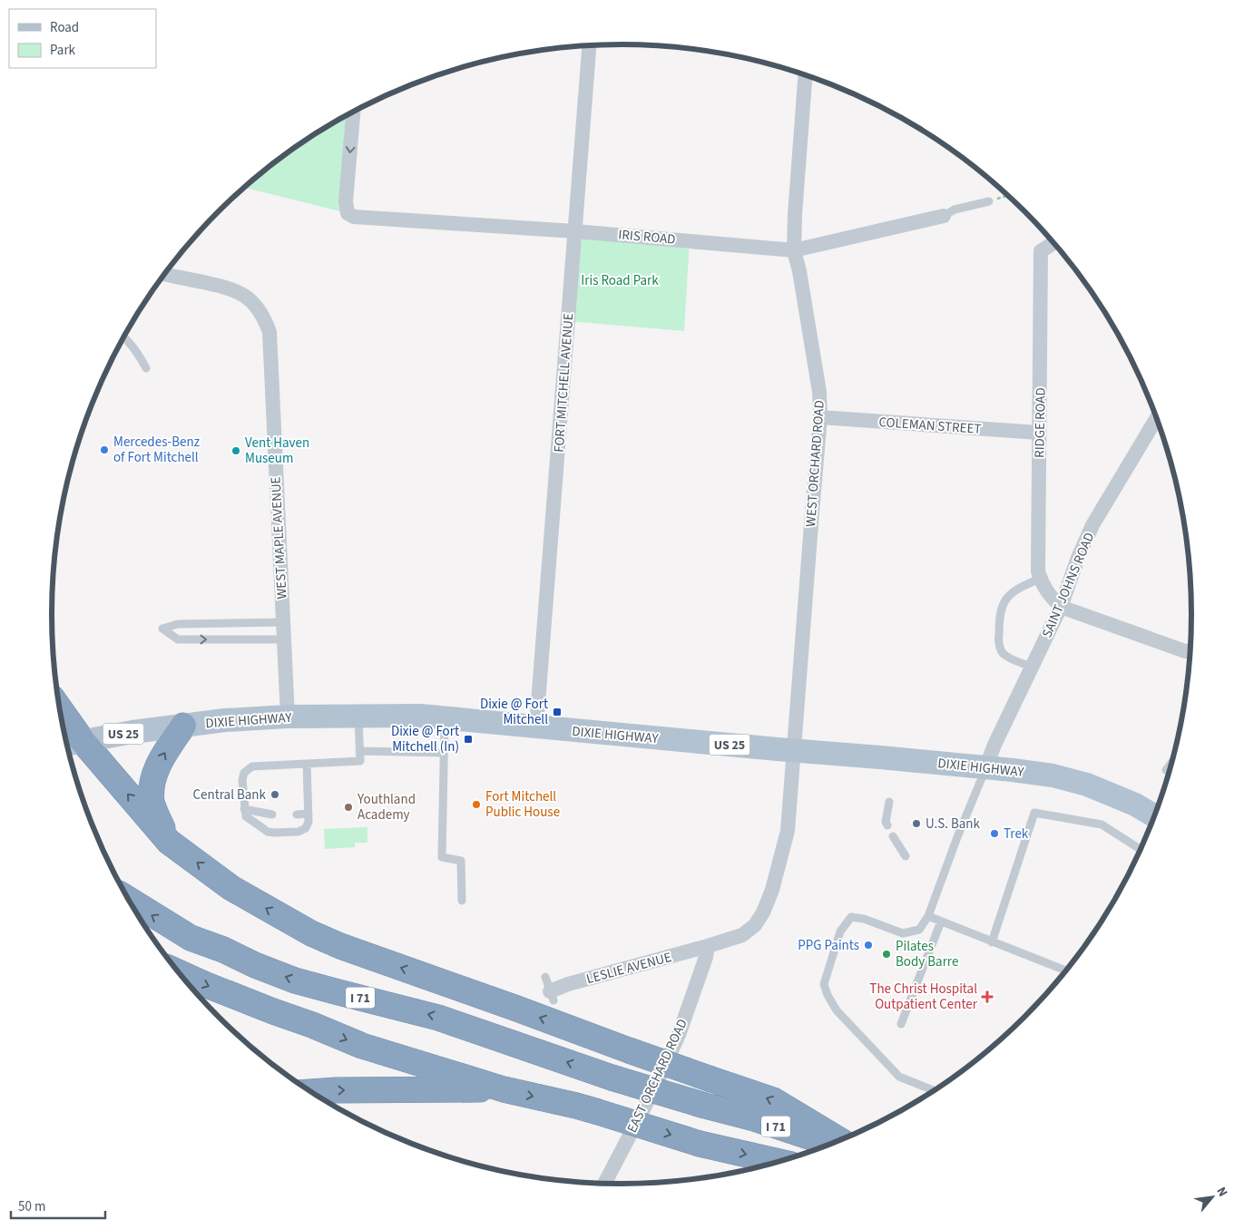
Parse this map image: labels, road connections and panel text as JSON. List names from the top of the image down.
{
  "streets": {
    "highway": ["I 71"],
    "main road": ["DIXIE HIGHWAY", "US 25"],
    "street": [
      "IRIS ROAD",
      "FORT MITCHELL AVENUE",
      "RIDGE ROAD",
      "COLEMAN STREET",
      "WEST ORCHARD ROAD",
      "WEST MAPLE AVENUE",
      "SAINT JOHNS ROAD",
      "LESLIE AVENUE",
      "EAST ORCHARD ROAD"
    ]
  },
  "crossings": [
    ["IRIS ROAD", "FORT MITCHELL AVENUE"],
    ["IRIS ROAD", "WEST ORCHARD ROAD"],
    ["FORT MITCHELL AVENUE", "DIXIE HIGHWAY"],
    ["RIDGE ROAD", "COLEMAN STREET"],
    ["RIDGE ROAD", "SAINT JOHNS ROAD"],
    ["COLEMAN STREET", "WEST ORCHARD ROAD"],
    ["WEST ORCHARD ROAD", "DIXIE HIGHWAY"],
    ["WEST MAPLE AVENUE", "DIXIE HIGHWAY"],
    ["SAINT JOHNS ROAD", "DIXIE HIGHWAY"],
    ["LESLIE AVENUE", "EAST ORCHARD ROAD"]
  ],
  "parks": ["Iris Road Park"],
  "places": {
    "other": [
      "Mercedes-Benz of Fort Mitchell",
      "Vent Haven Museum",
      "Central Bank",
      "Fort Mitchell Public House",
      "Youthland Academy",
      "U.S. Bank",
      "Trek",
      "PPG Paints",
      "Pilates Body Barre"
    ],
    "transit": ["Dixie @ Fort Mitchell", "Dixie @ Fort Mitchell (In)"],
    "health": ["The Christ Hospital Outpatient Center"]
  },
  "legend": ["Road", "Park"],
  "scale_bar": "50 m",
  "north": "top right"
}
